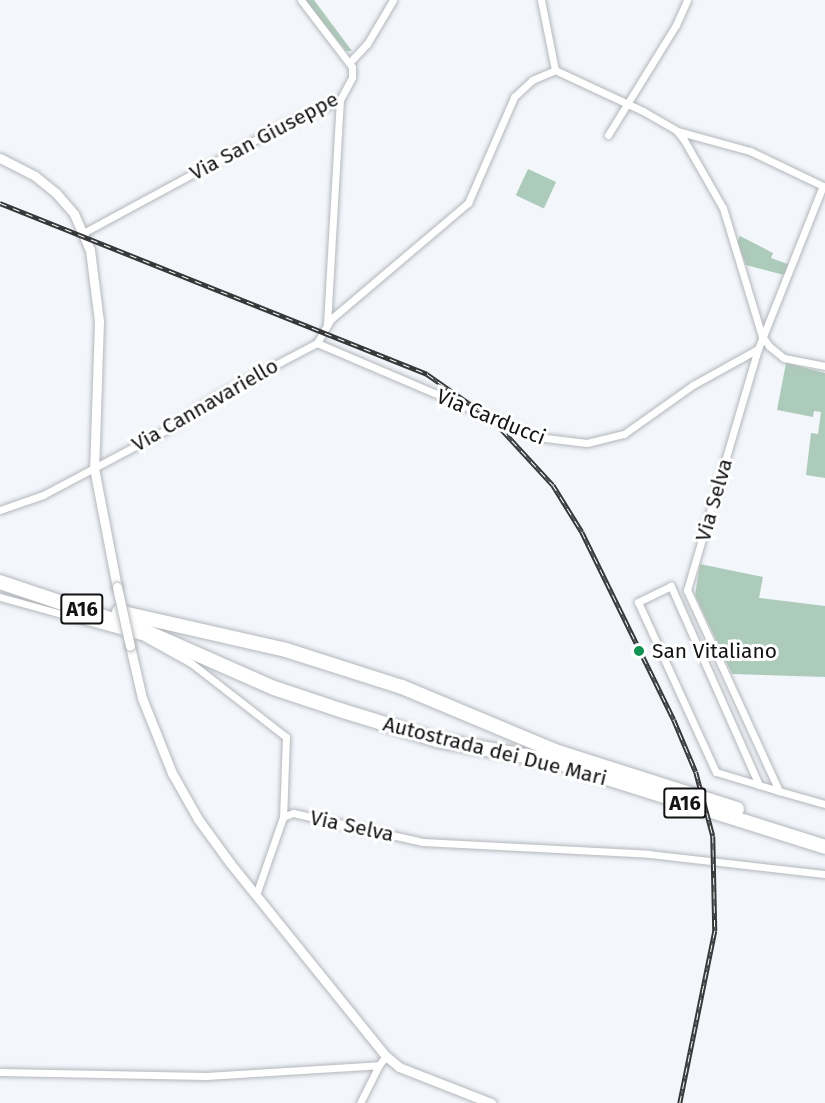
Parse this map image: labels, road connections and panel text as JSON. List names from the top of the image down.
{
  "streets": {
    "highway": ["A16", "Autostrada dei Due Mari"],
    "street": [
      "Via San Giuseppe",
      "Via Cannavariello",
      "Via Carducci",
      "Via Selva"
    ]
  },
  "crossings": [
    ["Via Cannavariello", "Via Carducci"],
    ["Via Carducci", "Via Selva"]
  ],
  "places": ["San Vitaliano"]
}
